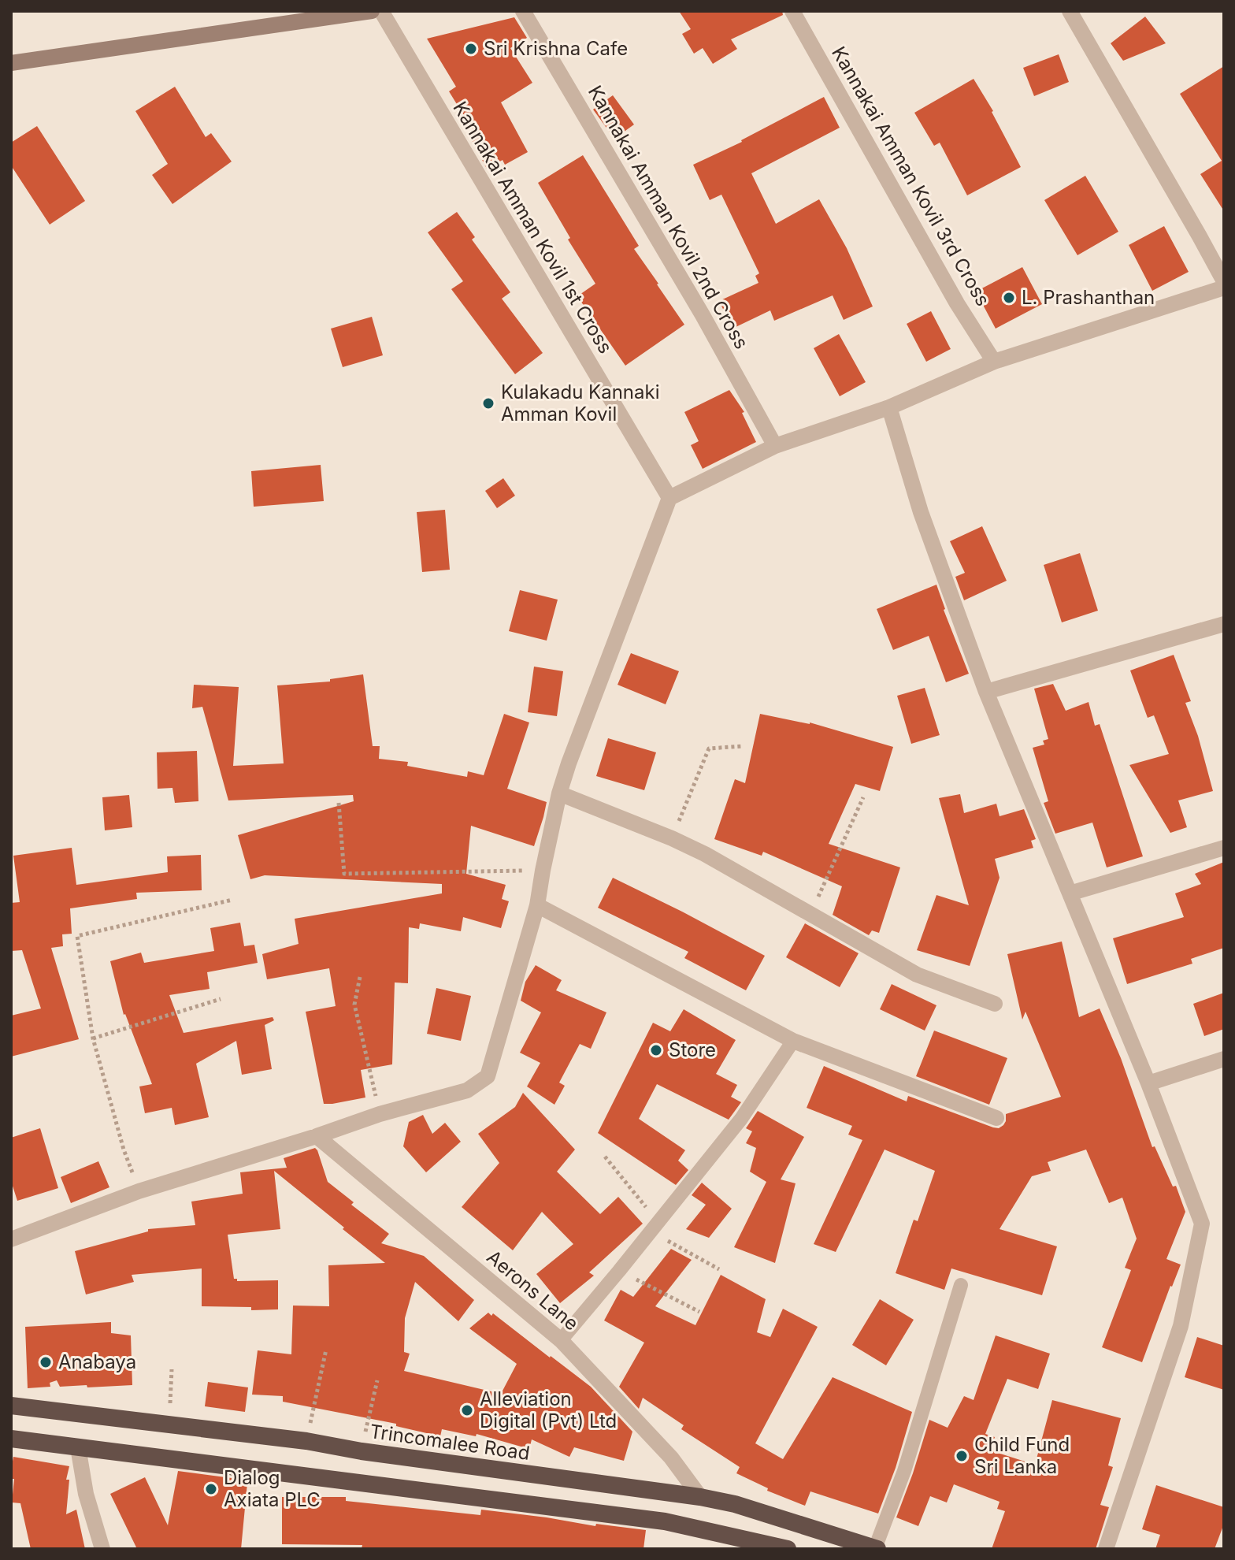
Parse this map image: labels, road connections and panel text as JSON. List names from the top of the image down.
{
  "streets": {
    "highway": ["Trincomalee Road"],
    "street": [
      "Kannakai Amman Kovil 3rd Cross",
      "Kannakai Amman Kovil 2nd Cross",
      "Kannakai Amman Kovil 1st Cross",
      "Aerons Lane"
    ]
  },
  "crossings": [
    ["Aerons Lane", "Trincomalee Road"]
  ],
  "places": [
    "Sri Krishna Cafe",
    "L. Prashanthan",
    "Kulakadu Kannaki Amman Kovil",
    "Store",
    "Anabaya",
    "Alleviation Digital (Pvt) Ltd",
    "Child Fund Sri Lanka",
    "Dialog Axiata PLC"
  ]
}
